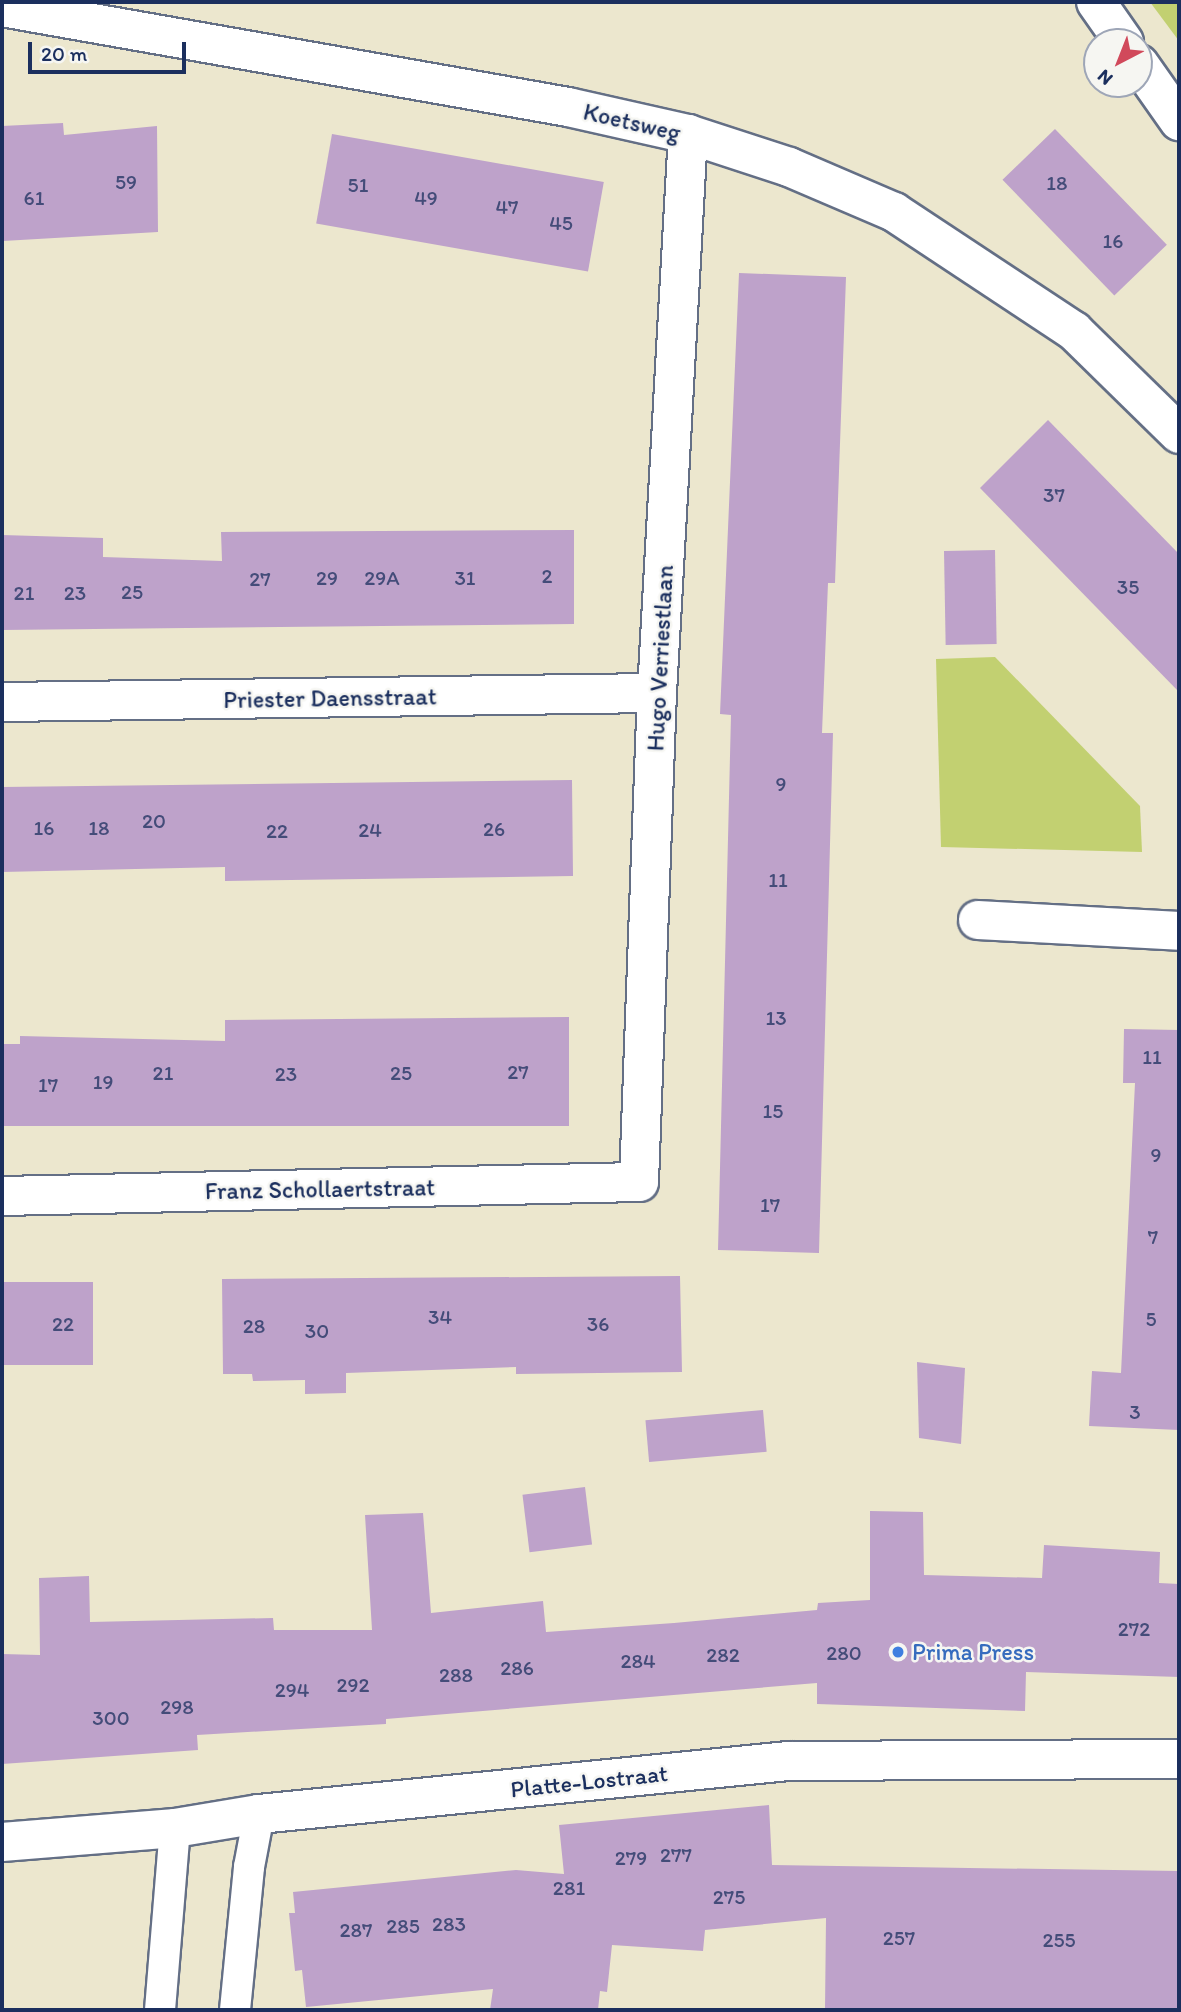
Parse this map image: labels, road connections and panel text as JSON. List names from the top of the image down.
{
  "streets": {
    "street": [
      "Koetsweg",
      "Hugo Verriestlaan",
      "Priester Daensstraat",
      "Franz Schollaertstraat",
      "Platte-Lostraat"
    ]
  },
  "crossings": [
    ["Koetsweg", "Hugo Verriestlaan"],
    ["Hugo Verriestlaan", "Priester Daensstraat"],
    ["Hugo Verriestlaan", "Franz Schollaertstraat"]
  ],
  "places": ["Prima Press"],
  "house_numbers": [
    "59",
    "18",
    "51",
    "61",
    "49",
    "47",
    "45",
    "16",
    "37",
    "2",
    "29",
    "29A",
    "31",
    "27",
    "35",
    "25",
    "21",
    "23",
    "9",
    "20",
    "16",
    "18",
    "26",
    "24",
    "22",
    "11",
    "13",
    "11",
    "27",
    "21",
    "25",
    "23",
    "19",
    "17",
    "15",
    "9",
    "17",
    "7",
    "34",
    "5",
    "22",
    "36",
    "28",
    "30",
    "3",
    "272",
    "280",
    "282",
    "284",
    "286",
    "288",
    "292",
    "294",
    "298",
    "300",
    "277",
    "279",
    "281",
    "275",
    "283",
    "285",
    "287",
    "257",
    "255"
  ],
  "scale_bar": "20 m",
  "north": "bottom left"
}
